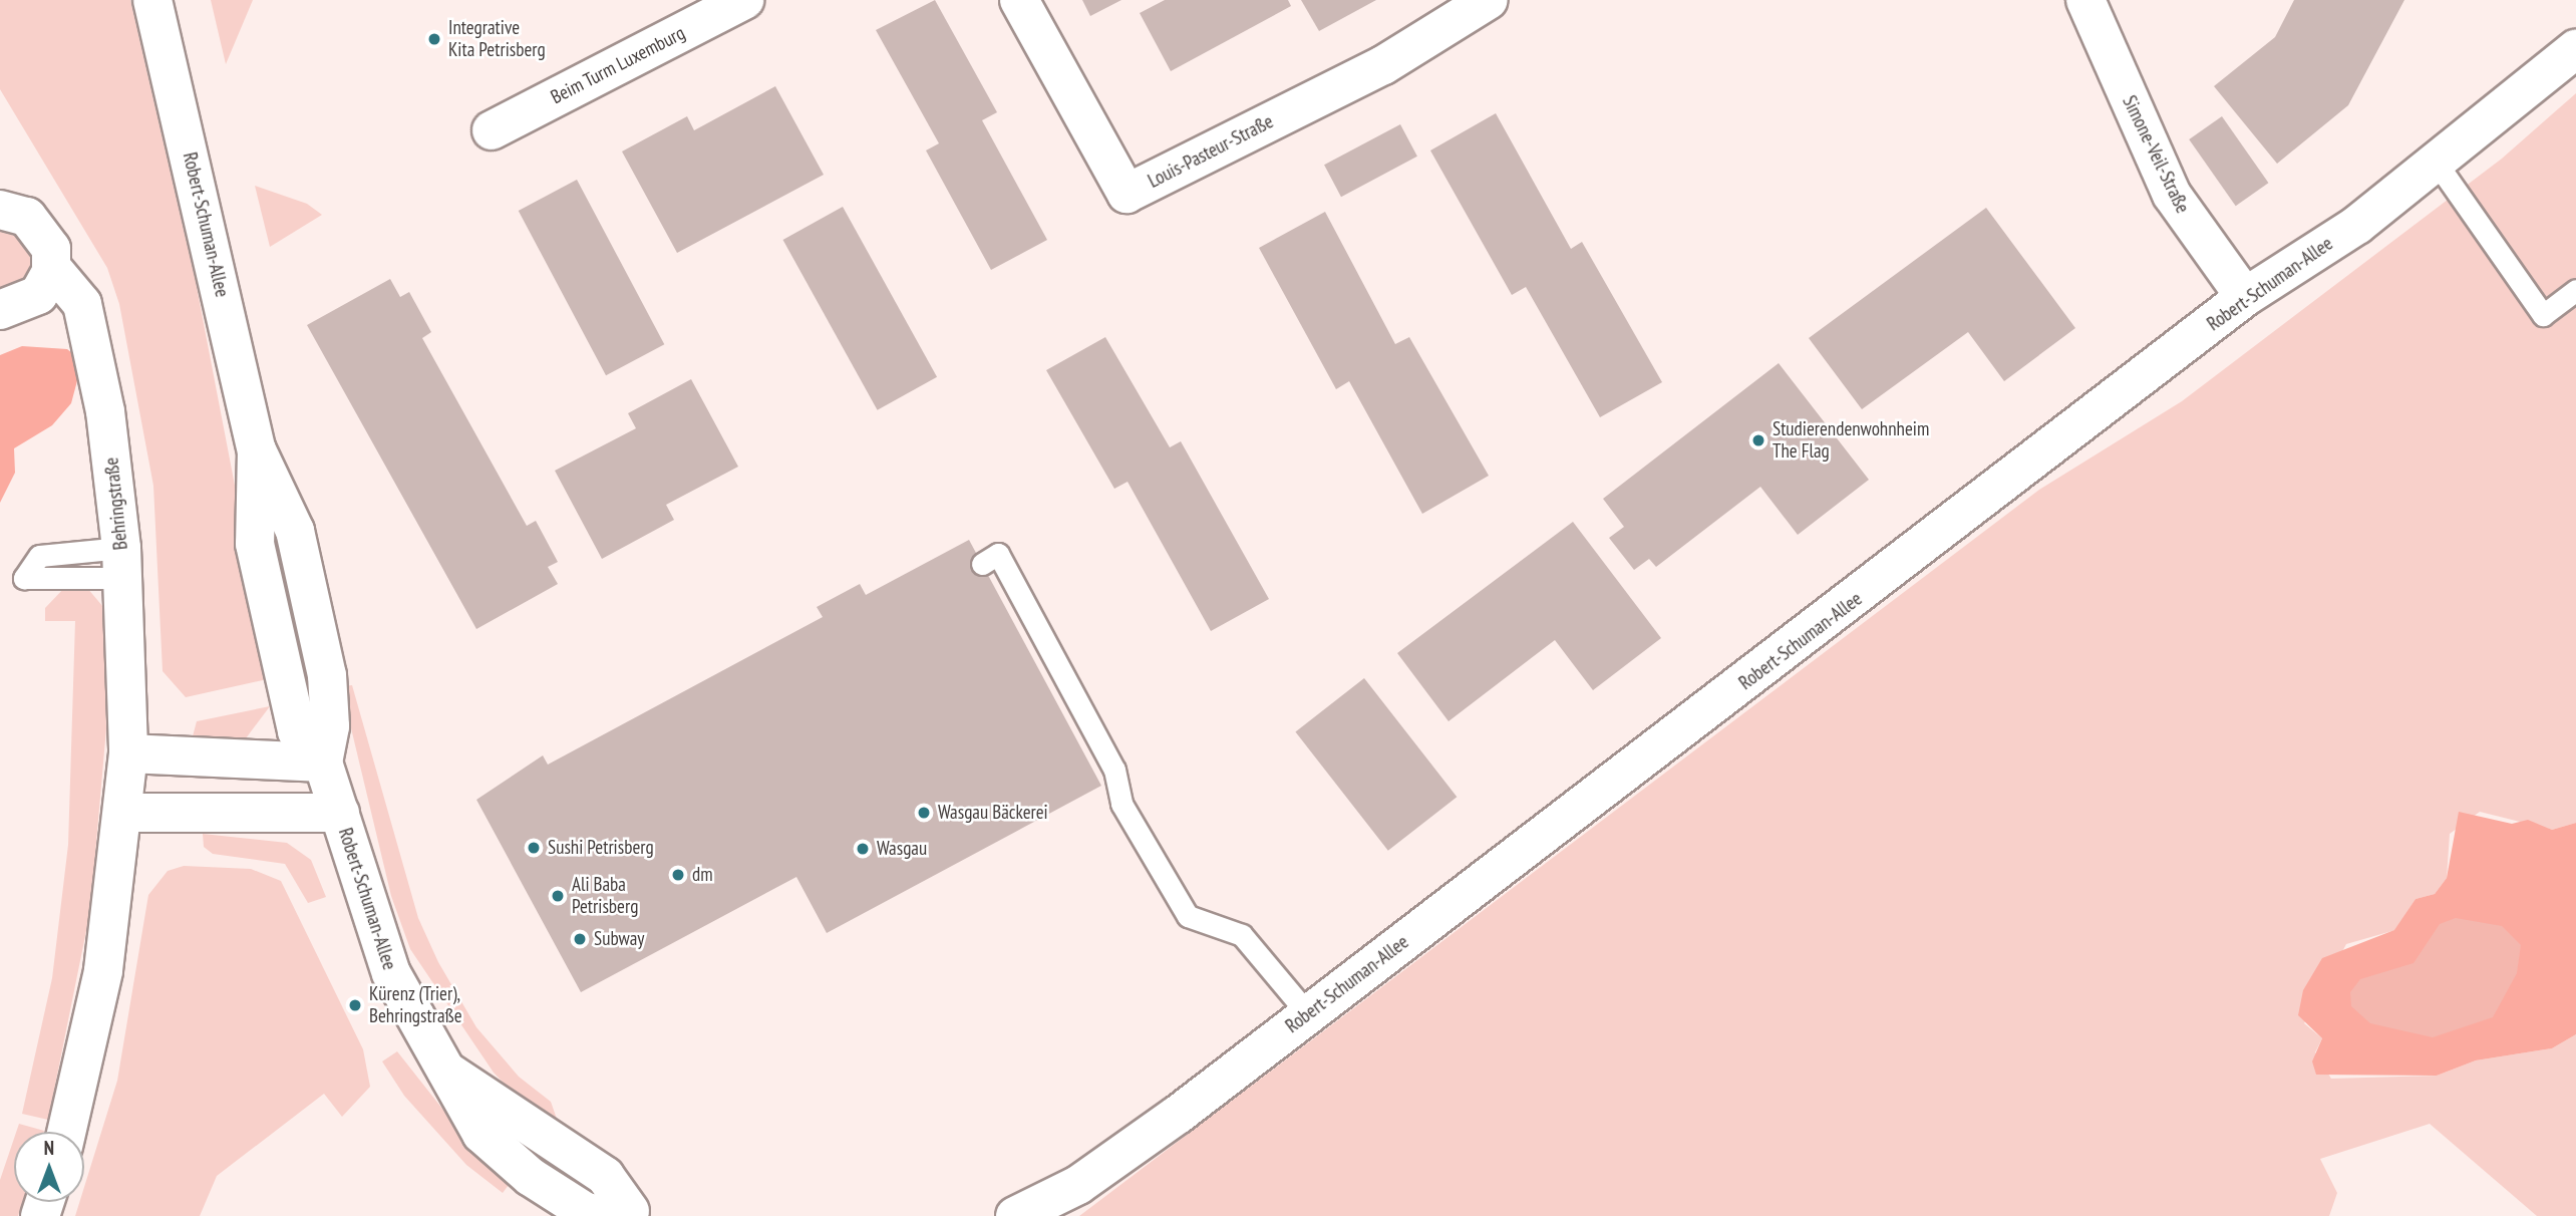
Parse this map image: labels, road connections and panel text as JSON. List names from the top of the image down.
{
  "streets": {
    "street": [
      "Beim Turm Luxemburg",
      "Louis-Pasteur-Straße",
      "Simone-Veil-Straße",
      "Robert-Schuman-Allee",
      "Behringstraße"
    ]
  },
  "crossings": [
    ["Simone-Veil-Straße", "Robert-Schuman-Allee"]
  ],
  "places": [
    "Integrative Kita Petrisberg",
    "Studierendenwohnheim The Flag",
    "Wasgau Bäckerei",
    "Sushi Petrisberg",
    "Wasgau",
    "dm",
    "Ali Baba Petrisberg",
    "Subway",
    "Kürenz (Trier), Behringstraße"
  ],
  "north": "top"
}
